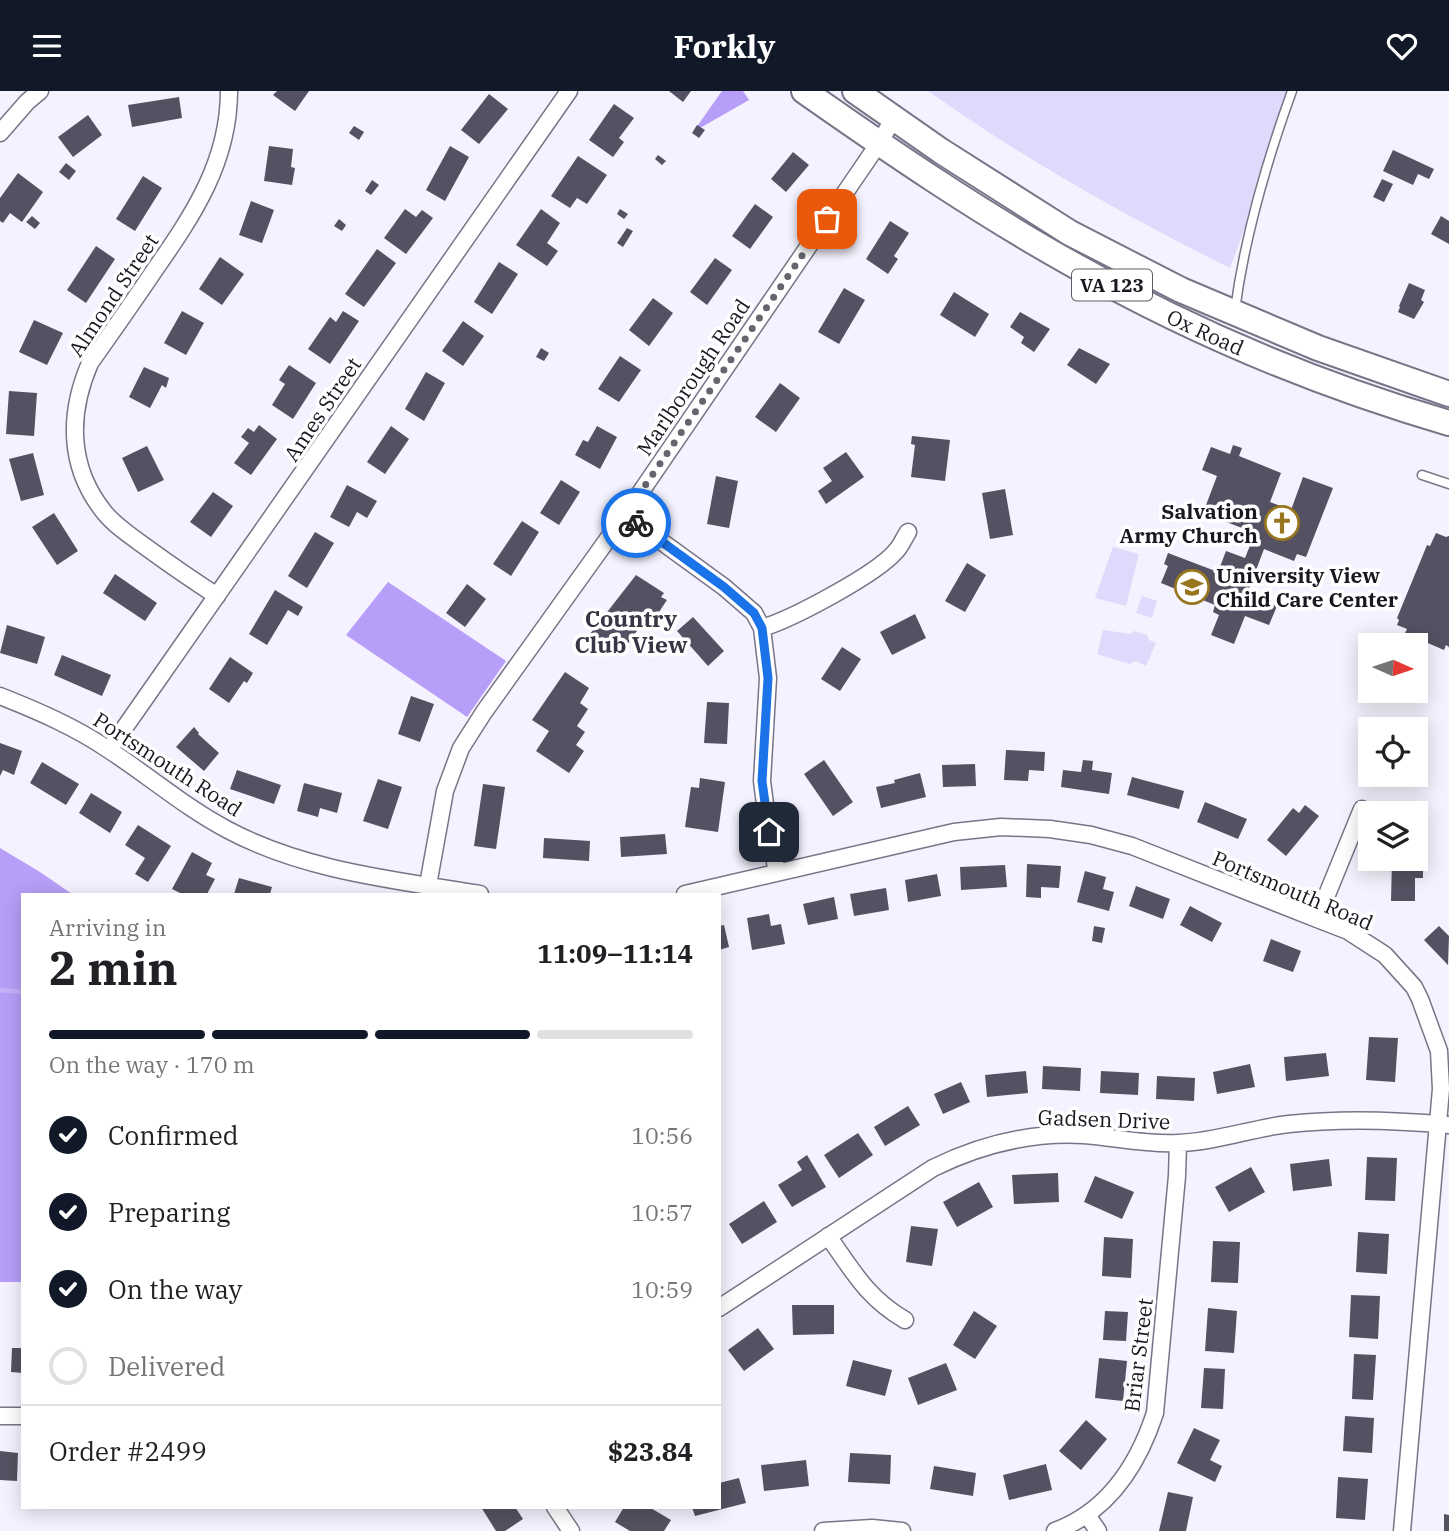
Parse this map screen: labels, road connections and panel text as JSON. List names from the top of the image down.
{
  "streets": {
    "main road": ["VA 123", "Ox Road"],
    "street": [
      "Almond Street",
      "Marlborough Road",
      "Ames Street",
      "Portsmouth Road",
      "Gadsen Drive",
      "Briar Street"
    ]
  },
  "crossings": [
    ["Almond Street", "Ames Street"],
    ["Ox Road", "Marlborough Road"],
    ["Marlborough Road", "Portsmouth Road"],
    ["Ames Street", "Portsmouth Road"],
    ["Portsmouth Road", "Gadsen Drive"],
    ["Gadsen Drive", "Briar Street"]
  ],
  "districts": ["Country Club View"],
  "places": {
    "church": ["Salvation Army Church"],
    "school or university": ["University View Child Care Center"]
  },
  "north": "right",
  "page": {
    "header": "Forkly",
    "heading": ["2 min", "Arriving in", "11:09–11:14"],
    "panel": ["Order #2499", "$23.84"],
    "bar": "On the way · 170 m",
    "list": [
      ["Confirmed", "10:56"],
      ["Preparing", "10:57"],
      ["On the way", "10:59"],
      "Delivered"
    ]
  }
}
